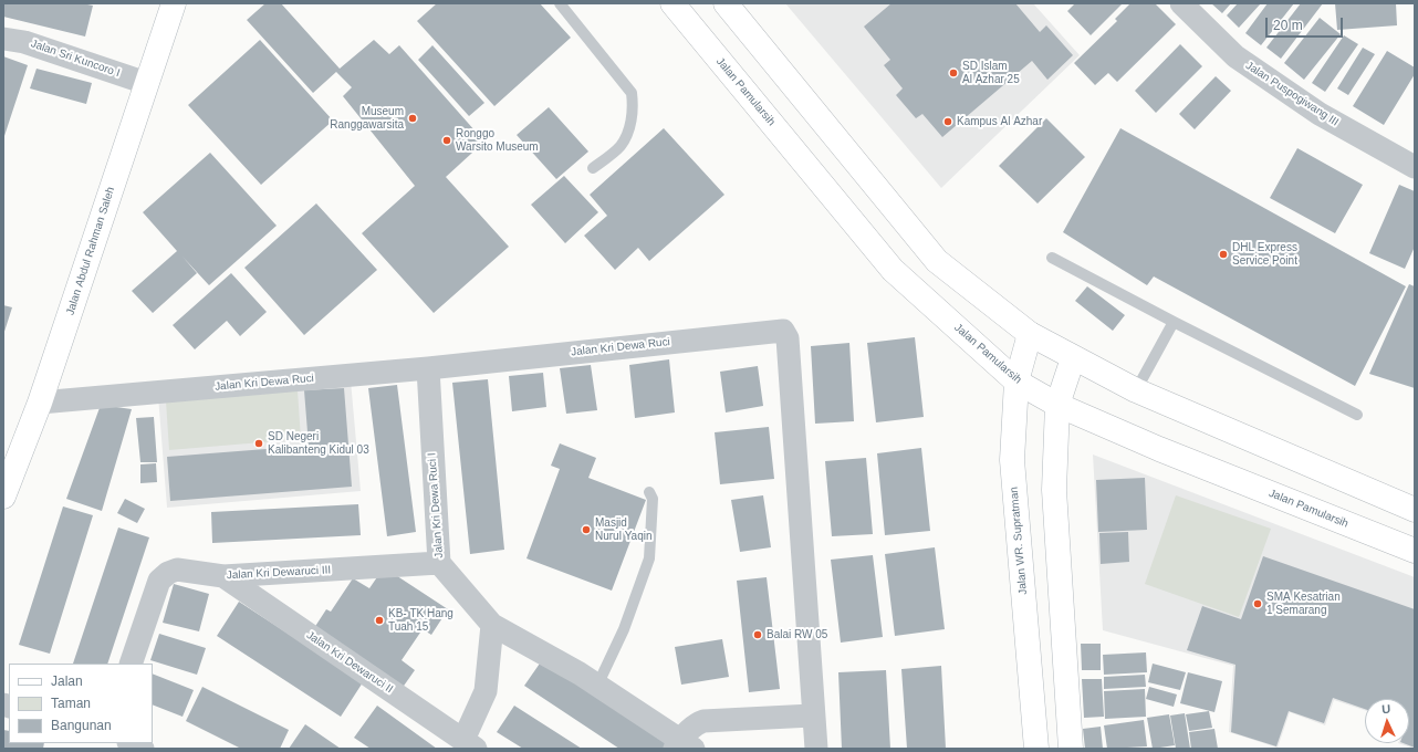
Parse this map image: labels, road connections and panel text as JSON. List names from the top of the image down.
{
  "streets": {
    "main road": ["Jalan Pamularsih", "Jalan Abdul Rahman Saleh", "Jalan WR. Supratman"],
    "street": [
      "Jalan Sri Kuncoro I",
      "Jalan Puspogiwang III",
      "Jalan Kri Dewa Ruci",
      "Jalan Kri Dewa Ruci I",
      "Jalan Kri Dewaruci III",
      "Jalan Kri Dewaruci II"
    ]
  },
  "crossings": [
    ["Jalan Sri Kuncoro I", "Jalan Abdul Rahman Saleh"],
    ["Jalan Pamularsih", "Jalan WR. Supratman"],
    ["Jalan Abdul Rahman Saleh", "Jalan Kri Dewa Ruci"],
    ["Jalan Kri Dewa Ruci", "Jalan Kri Dewa Ruci I"],
    ["Jalan Kri Dewa Ruci I", "Jalan Kri Dewaruci III"],
    ["Jalan Kri Dewaruci III", "Jalan Kri Dewaruci II"]
  ],
  "places": [
    "SD Islam Al Azhar 25",
    "Museum Ranggawarsita",
    "Kampus Al Azhar",
    "Ronggo Warsito Museum",
    "DHL Express Service Point",
    "SD Negeri Kalibanteng Kidul 03",
    "Masjid Nurul Yaqin",
    "SMA Kesatrian 1 Semarang",
    "KB- TK Hang Tuah 15",
    "Balai RW 05"
  ],
  "legend": ["Jalan", "Taman", "Bangunan"],
  "scale_bar": "20 m",
  "north": "top"
}
